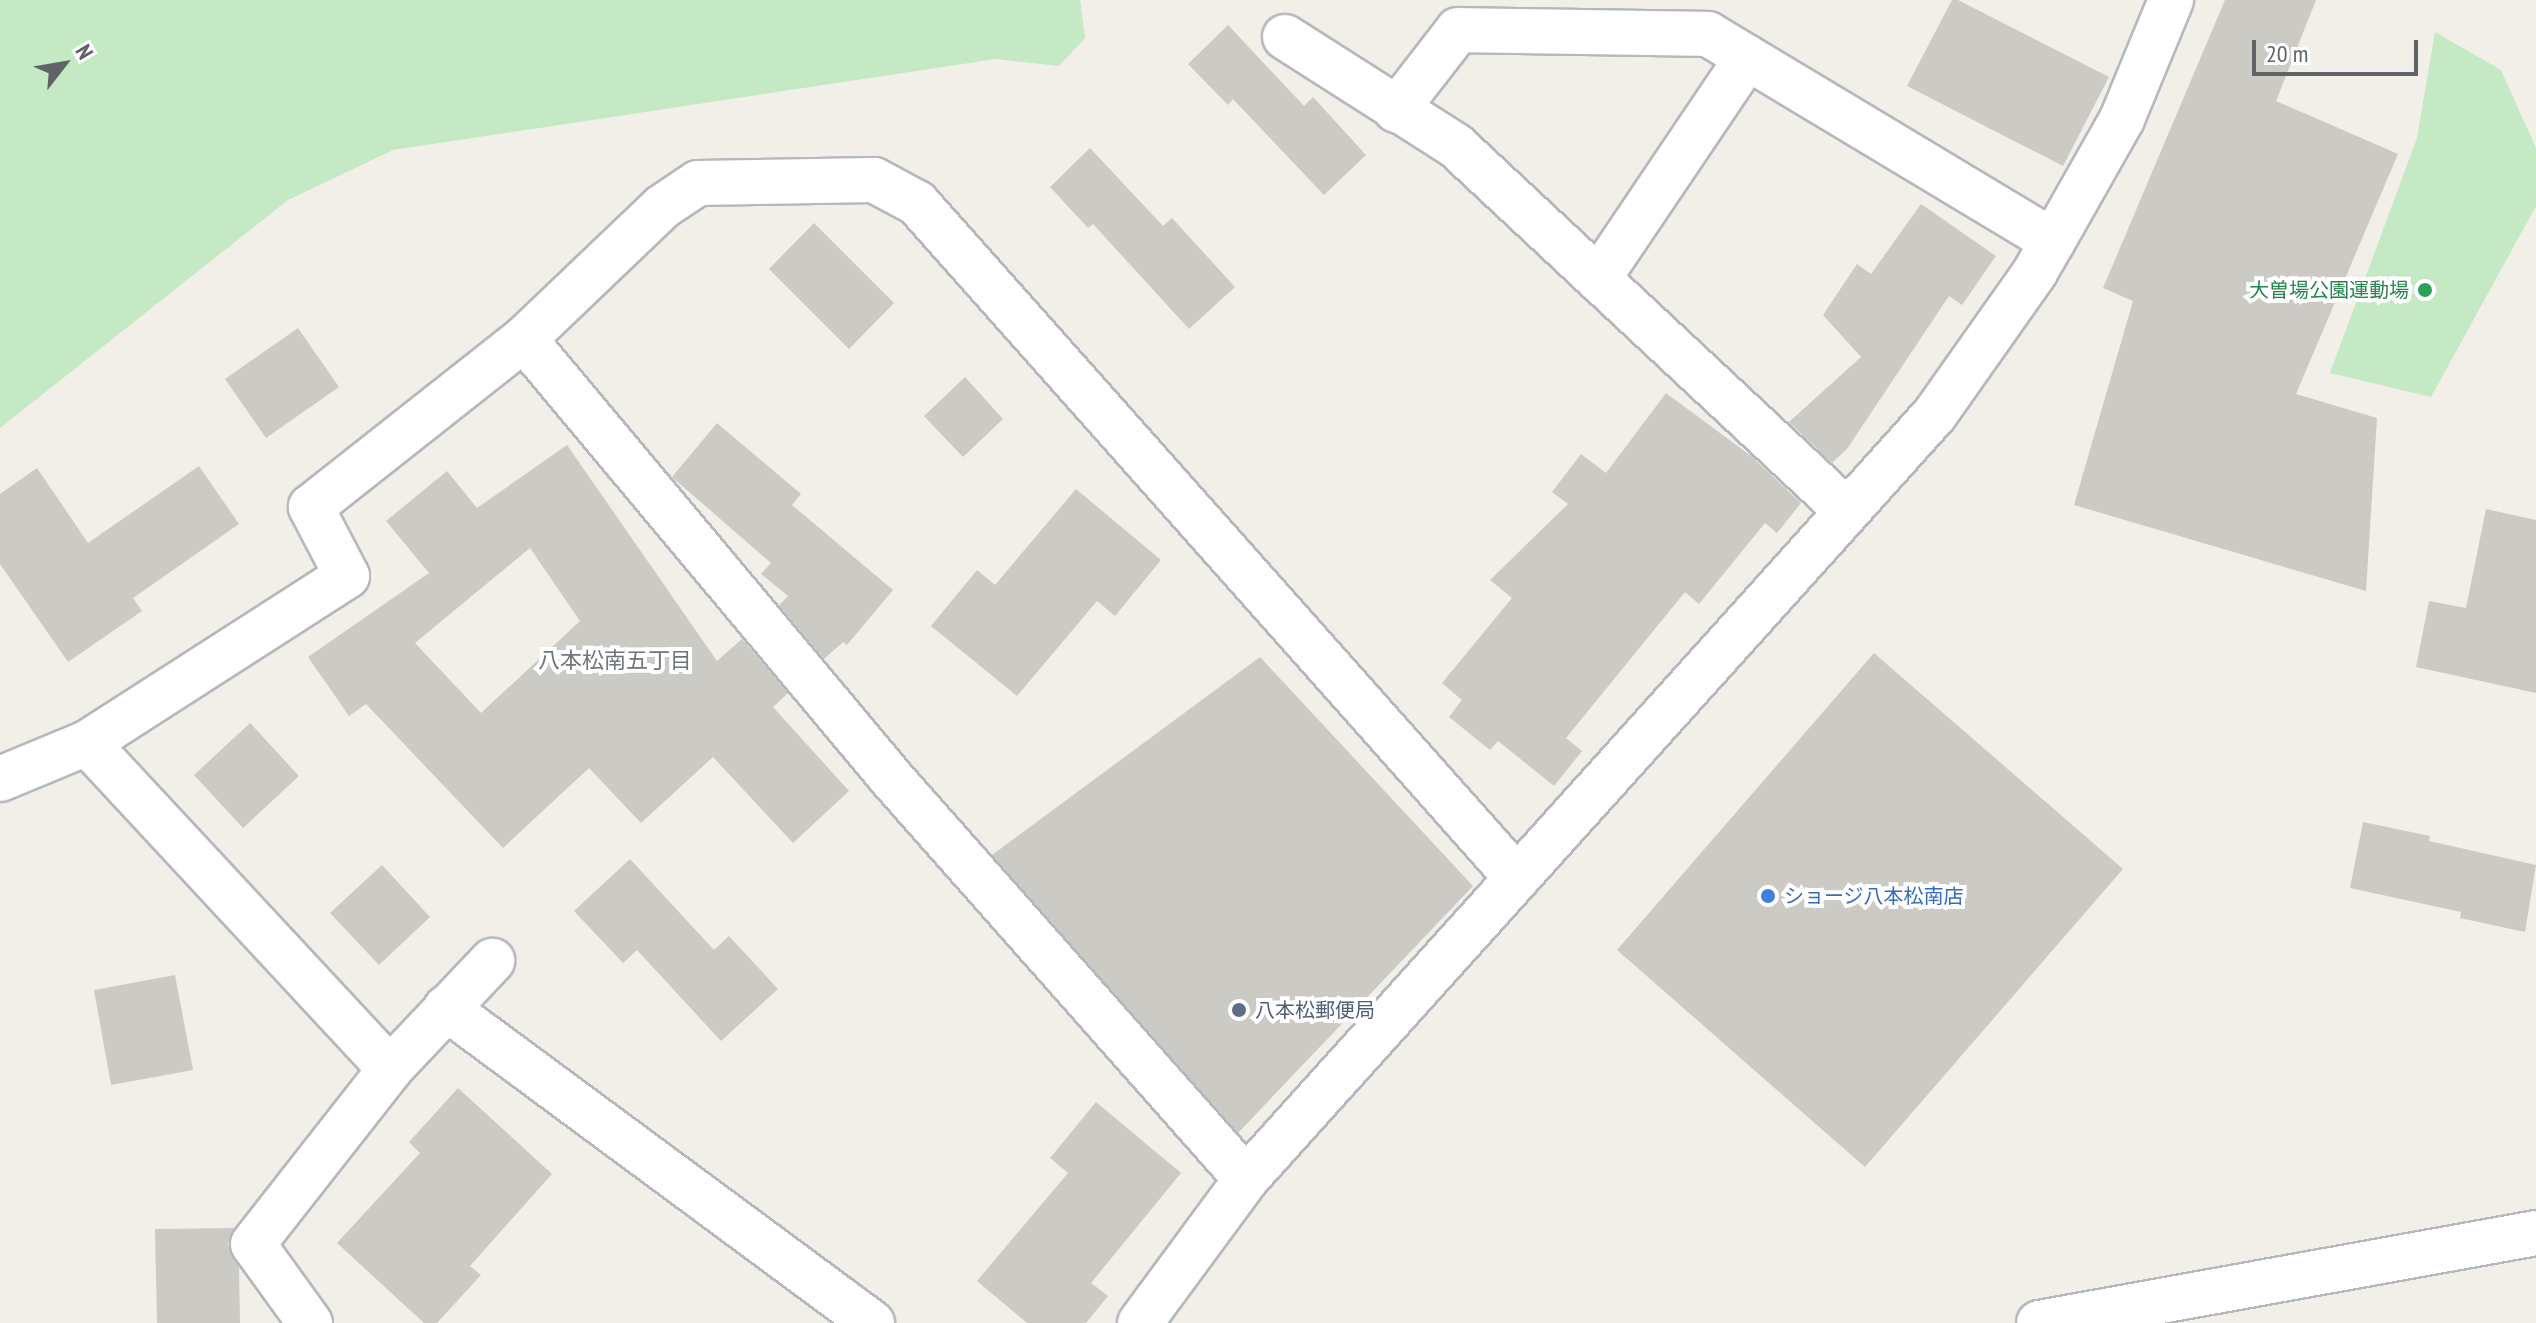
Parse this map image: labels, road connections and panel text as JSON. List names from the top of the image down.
{
  "districts": ["八本松南五丁目"],
  "places": ["大曽場公園運動場", "ショージ八本松南店", "八本松郵便局"],
  "scale_bar": "20 m",
  "north": "top right"
}
